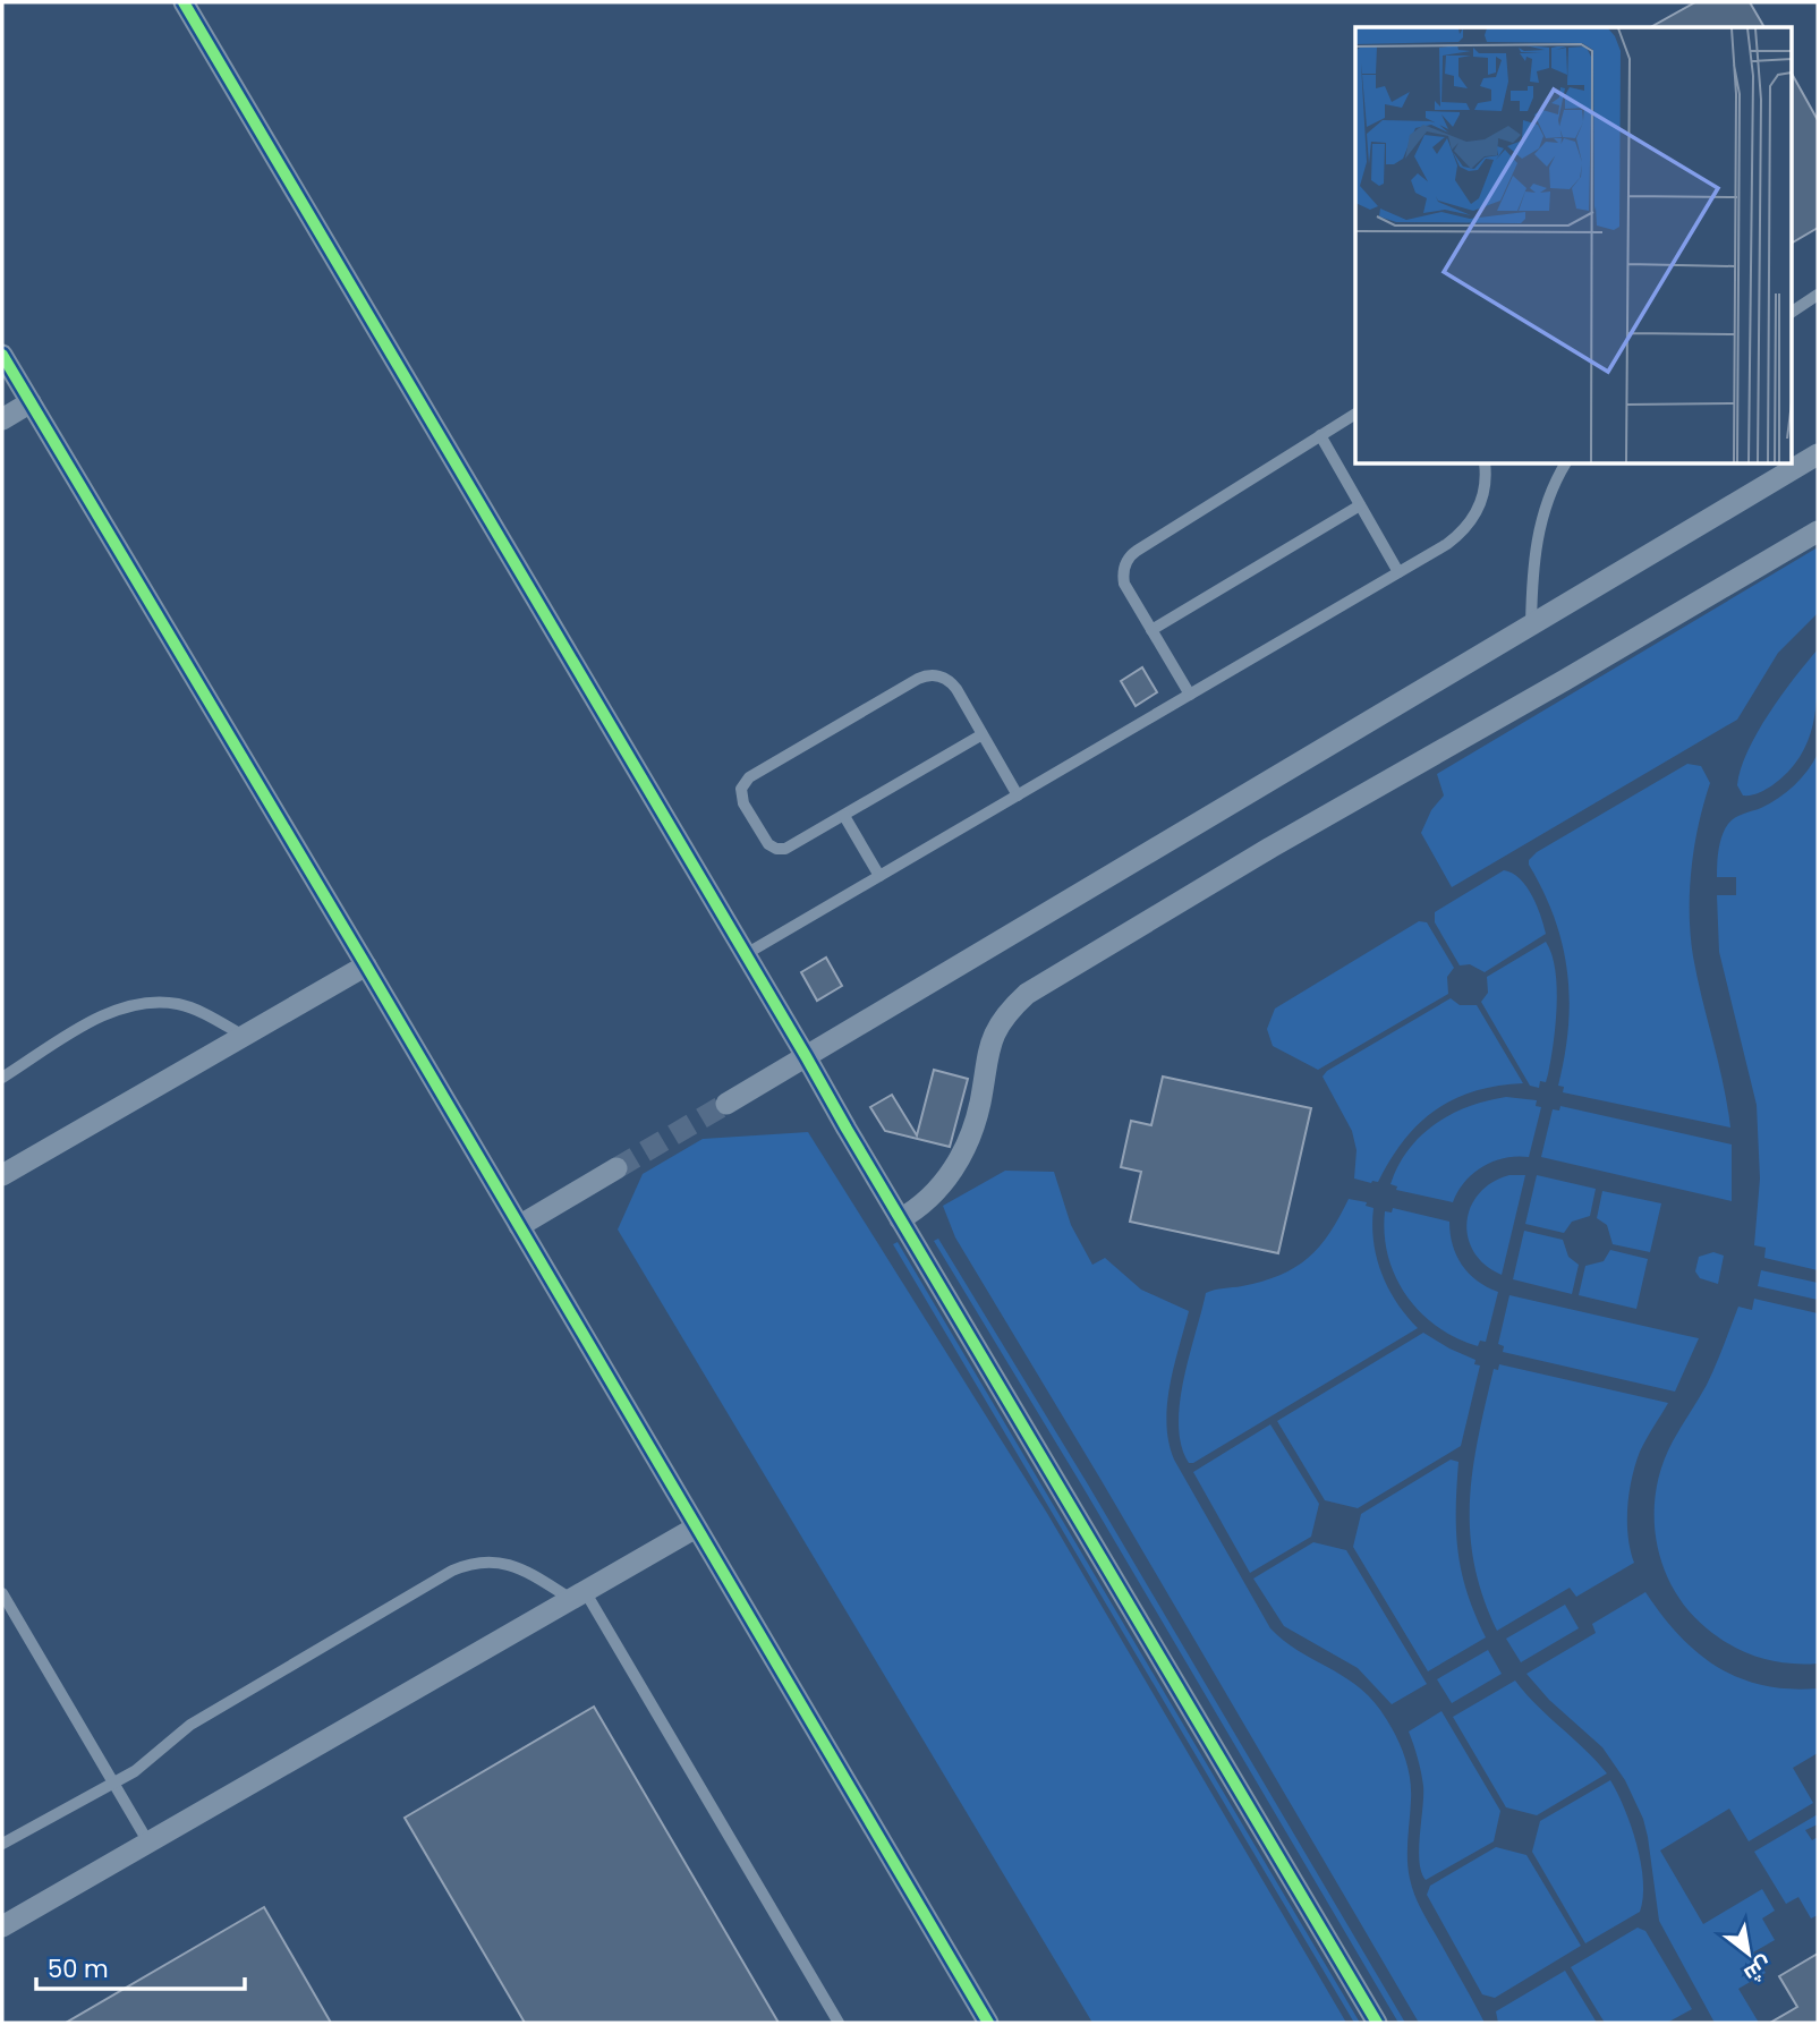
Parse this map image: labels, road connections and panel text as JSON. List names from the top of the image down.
{
  "scale_bar": "50 m",
  "north": "bottom right"
}
